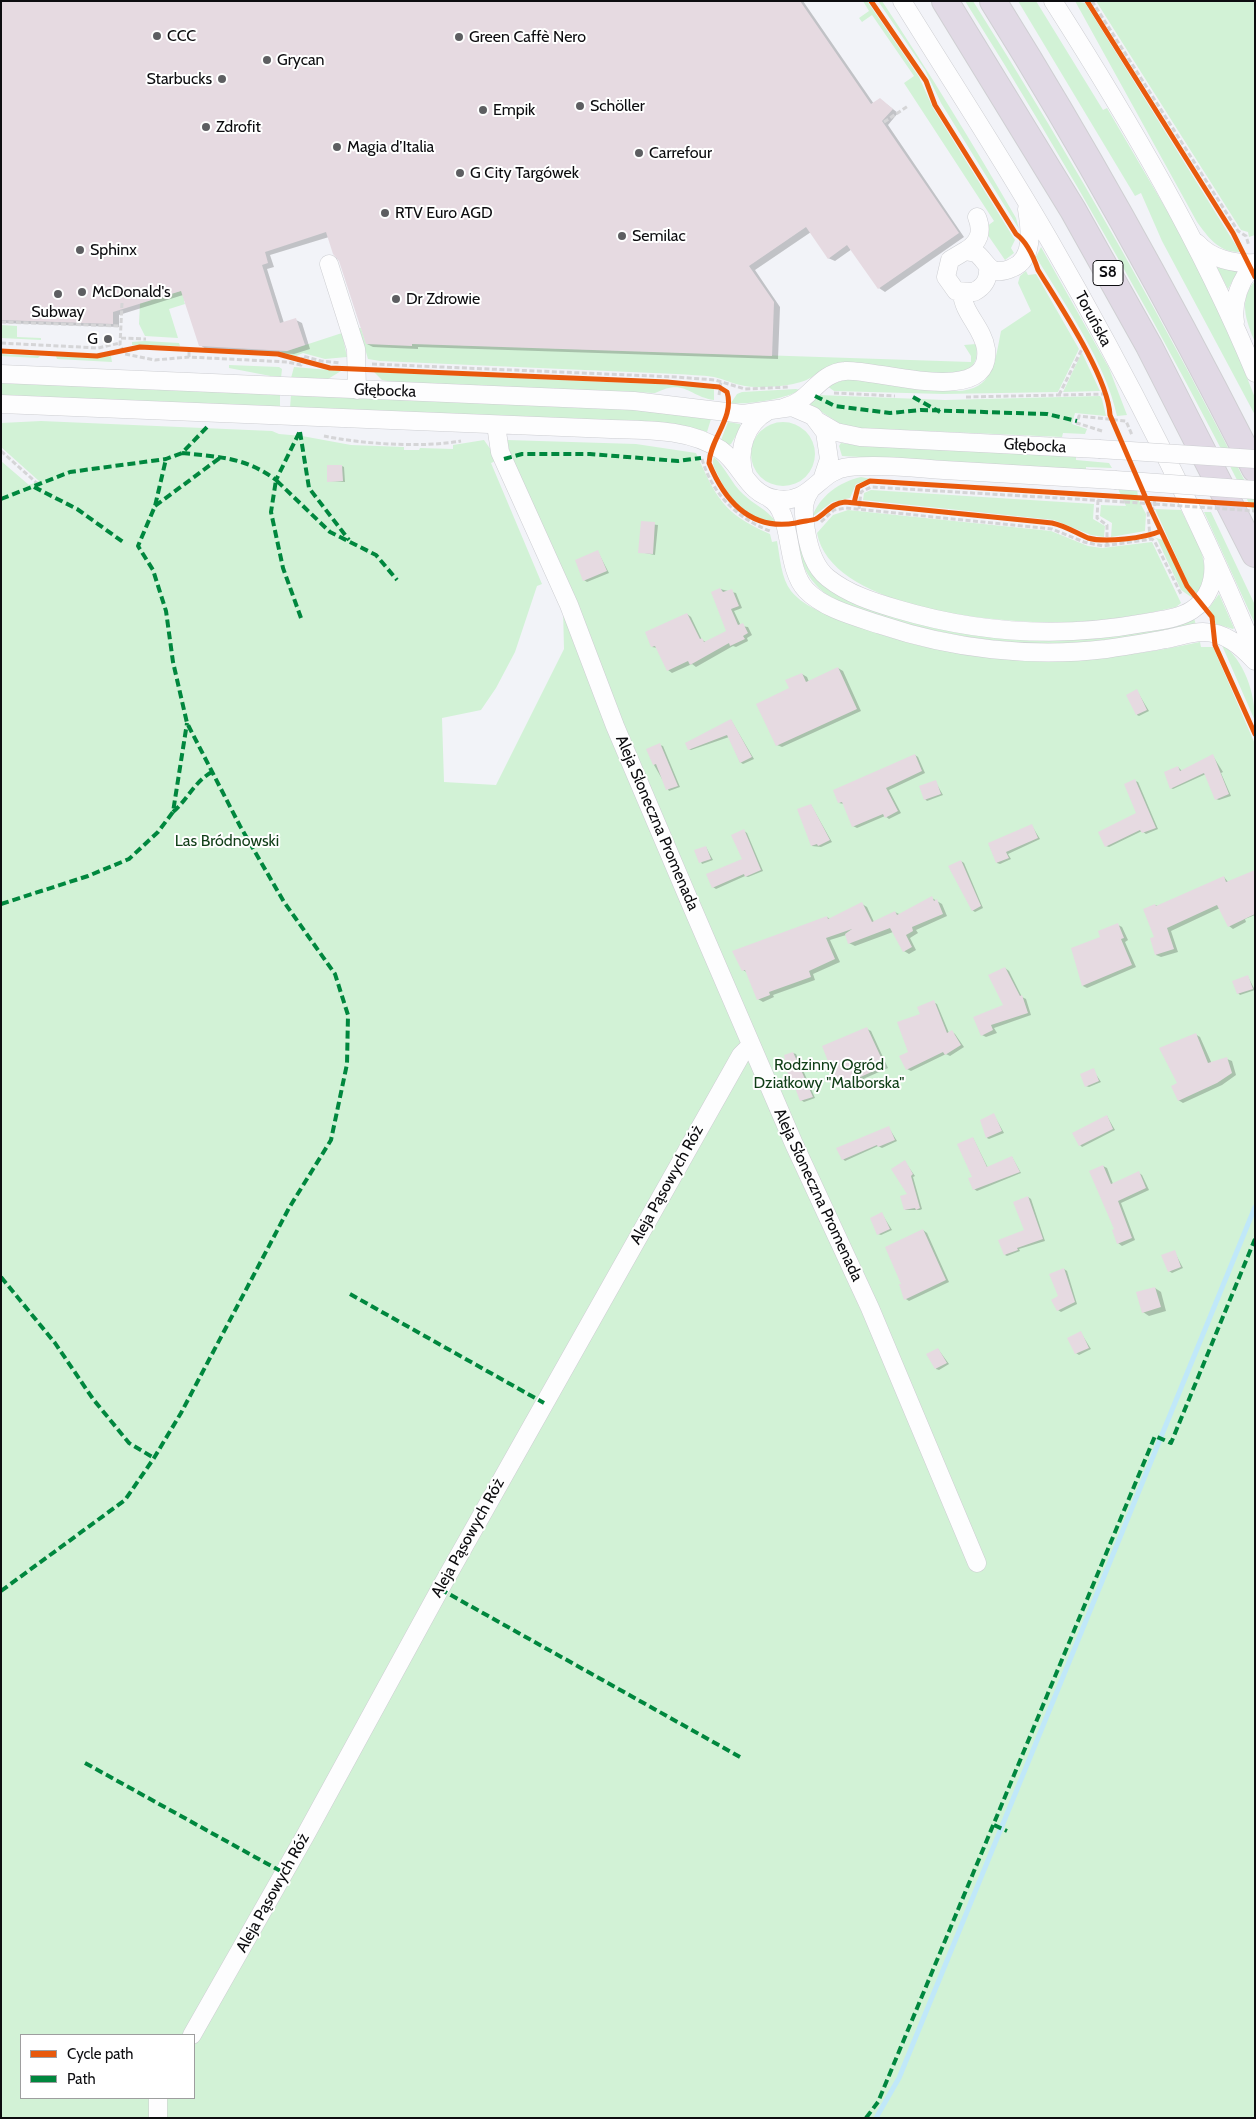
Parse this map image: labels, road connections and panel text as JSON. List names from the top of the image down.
{
  "streets": {
    "highway": ["S8"],
    "street": [
      "Toruńska",
      "Głębocka",
      "Aleja Słoneczna Promenada",
      "Aleja Pąsowych Róż"
    ]
  },
  "crossings": [
    ["Głębocka", "Aleja Słoneczna Promenada"],
    ["Aleja Słoneczna Promenada", "Aleja Pąsowych Róż"]
  ],
  "parks": ["Las Bródnowski", "Rodzinny Ogród Działkowy \"Malborska\""],
  "places": [
    "CCC",
    "Green Caffè Nero",
    "Grycan",
    "Starbucks",
    "Schöller",
    "Empik",
    "Zdrofit",
    "Magia d’Italia",
    "Carrefour",
    "G City Targówek",
    "RTV Euro AGD",
    "Semilac",
    "Sphinx",
    "McDonald's",
    "Subway",
    "Dr Zdrowie",
    "G"
  ],
  "legend": ["Cycle path", "Path"]
}
